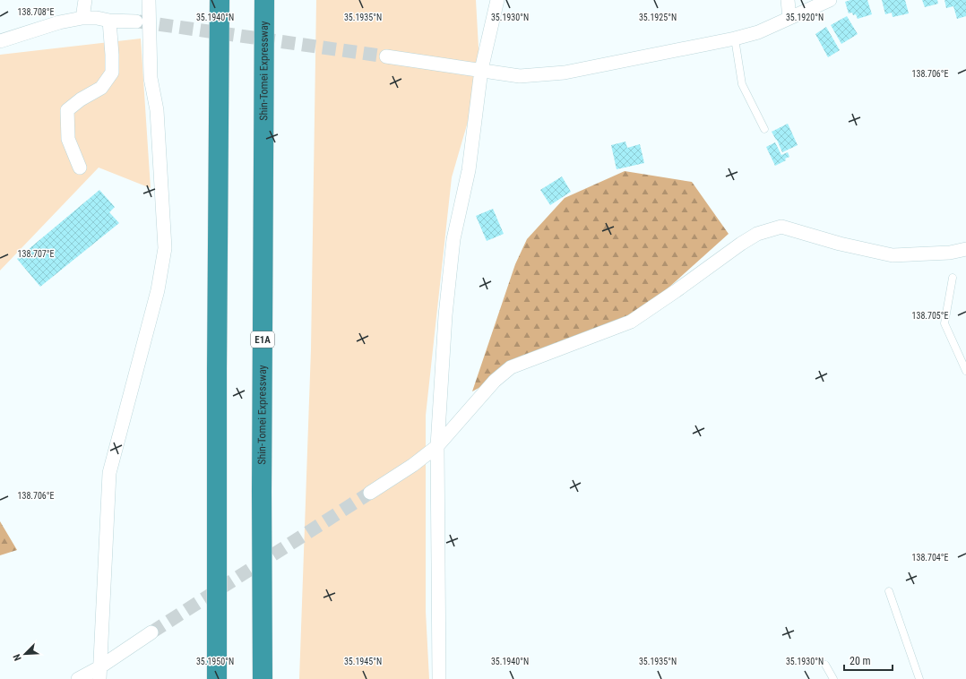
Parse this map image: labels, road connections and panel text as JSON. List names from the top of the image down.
{
  "streets": {
    "highway": ["Shin-Tomei Expressway", "E1A"]
  },
  "scale_bar": "20 m",
  "north": "bottom left",
  "coordinates": [
    "138.708°E",
    "35.1940°N",
    "35.1935°N",
    "35.1930°N",
    "35.1925°N",
    "35.1920°N",
    "138.706°E",
    "138.707°E",
    "138.705°E",
    "138.704°E",
    "35.1950°N",
    "35.1945°N"
  ]
}
